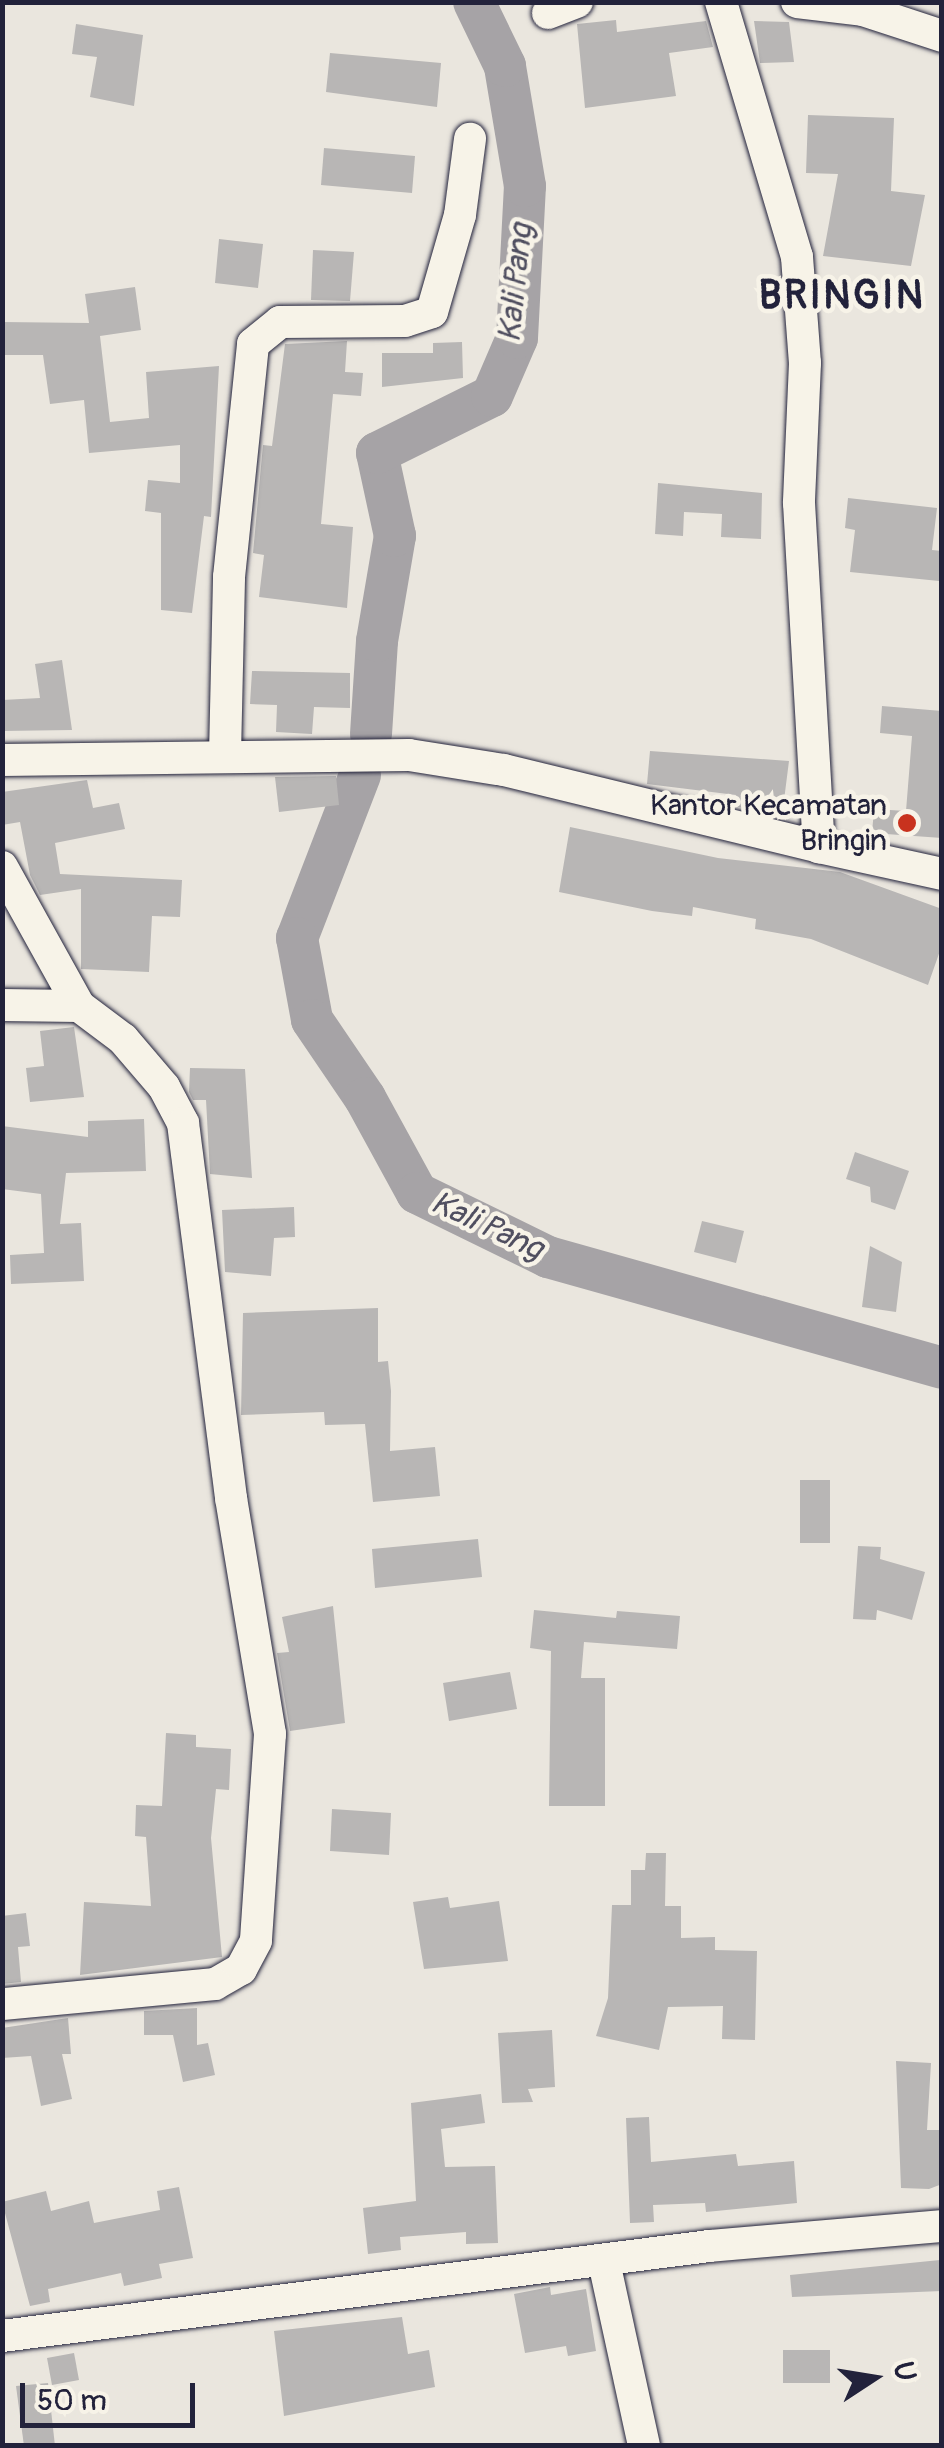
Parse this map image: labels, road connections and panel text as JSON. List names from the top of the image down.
{
  "districts": ["BRINGIN"],
  "water": ["Kali Pang"],
  "places": ["Kantor Kecamatan Bringin"],
  "scale_bar": "50 m",
  "north": "right"
}
